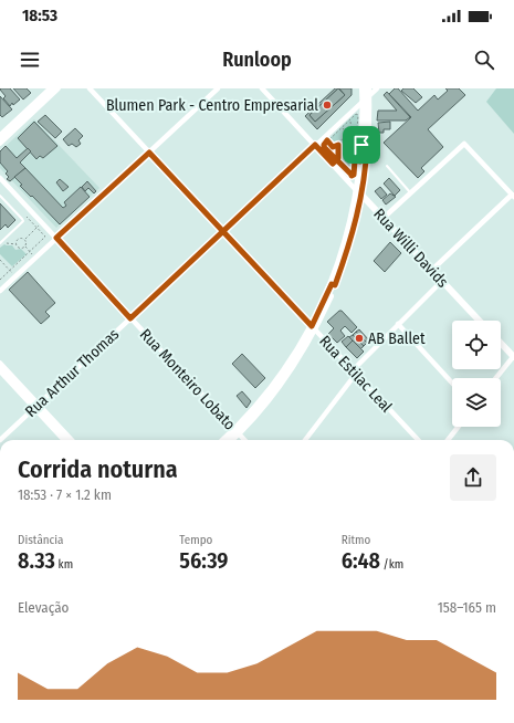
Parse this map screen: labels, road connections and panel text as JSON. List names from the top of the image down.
{
  "streets": {
    "main road": ["Rua Willi Davids"],
    "street": ["Rua Arthur Thomas", "Rua Estilac Leal", "Rua Monteiro Lobato"]
  },
  "crossings": [
    ["Rua Willi Davids", "Rua Arthur Thomas"],
    ["Rua Arthur Thomas", "Rua Estilac Leal"],
    ["Rua Arthur Thomas", "Rua Monteiro Lobato"]
  ],
  "places": ["Blumen Park - Centro Empresarial", "AB Ballet"],
  "page": {
    "status": "18:53",
    "header": "Runloop",
    "heading": ["Corrida noturna", "18:53 · 7 × 1.2 km"],
    "stats": [
      ["Distância", "8.33 km"],
      ["Tempo", "56:39"],
      ["Ritmo", "6:48 /km"]
    ],
    "chart": ["Elevação", "158–165 m"]
  }
}
